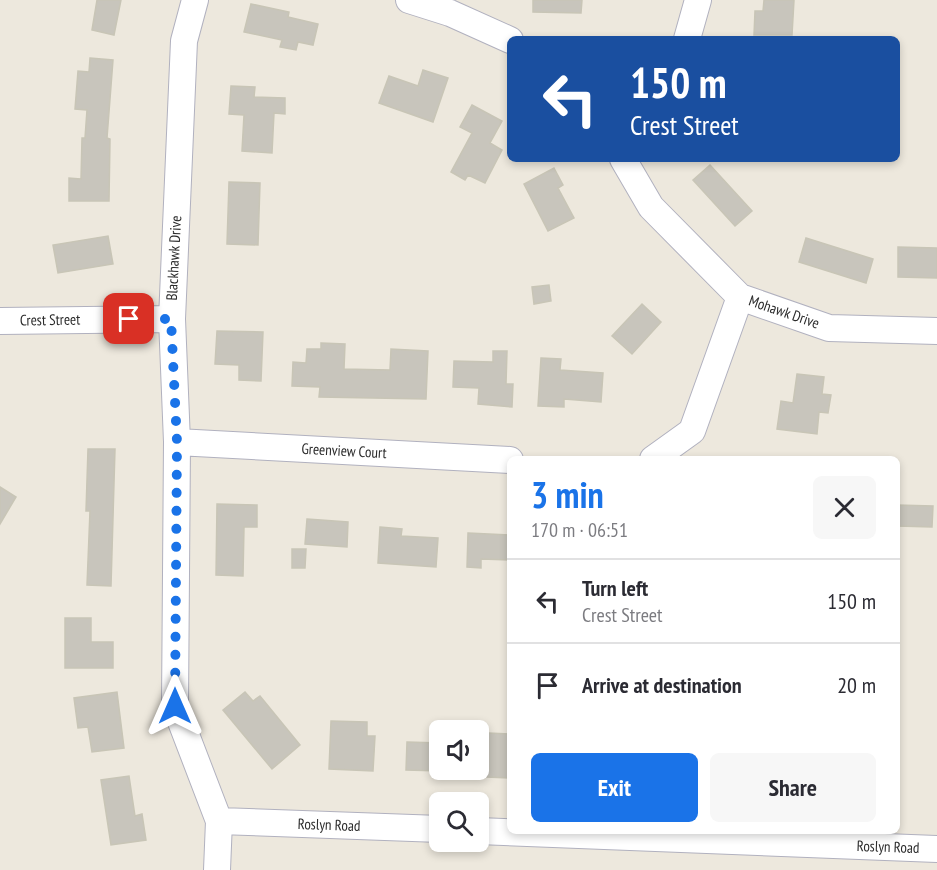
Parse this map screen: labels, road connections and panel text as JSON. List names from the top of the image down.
{
  "streets": {
    "street": [
      "Blackhawk Drive",
      "Mohawk Drive",
      "Crest Street",
      "Greenview Court",
      "Roslyn Road"
    ]
  },
  "crossings": [
    ["Blackhawk Drive", "Crest Street"],
    ["Blackhawk Drive", "Greenview Court"],
    ["Blackhawk Drive", "Roslyn Road"]
  ],
  "page": {
    "turn": ["150 m", "Crest Street"],
    "heading": ["3 min", "170 m · 06:51"],
    "list": [
      {
        "name": "Turn left",
        "note": "Crest Street",
        "value": "150 m"
      },
      {
        "name": "Arrive at destination",
        "value": "20 m"
      }
    ],
    "buttons": ["Exit", "Share"]
  }
}
